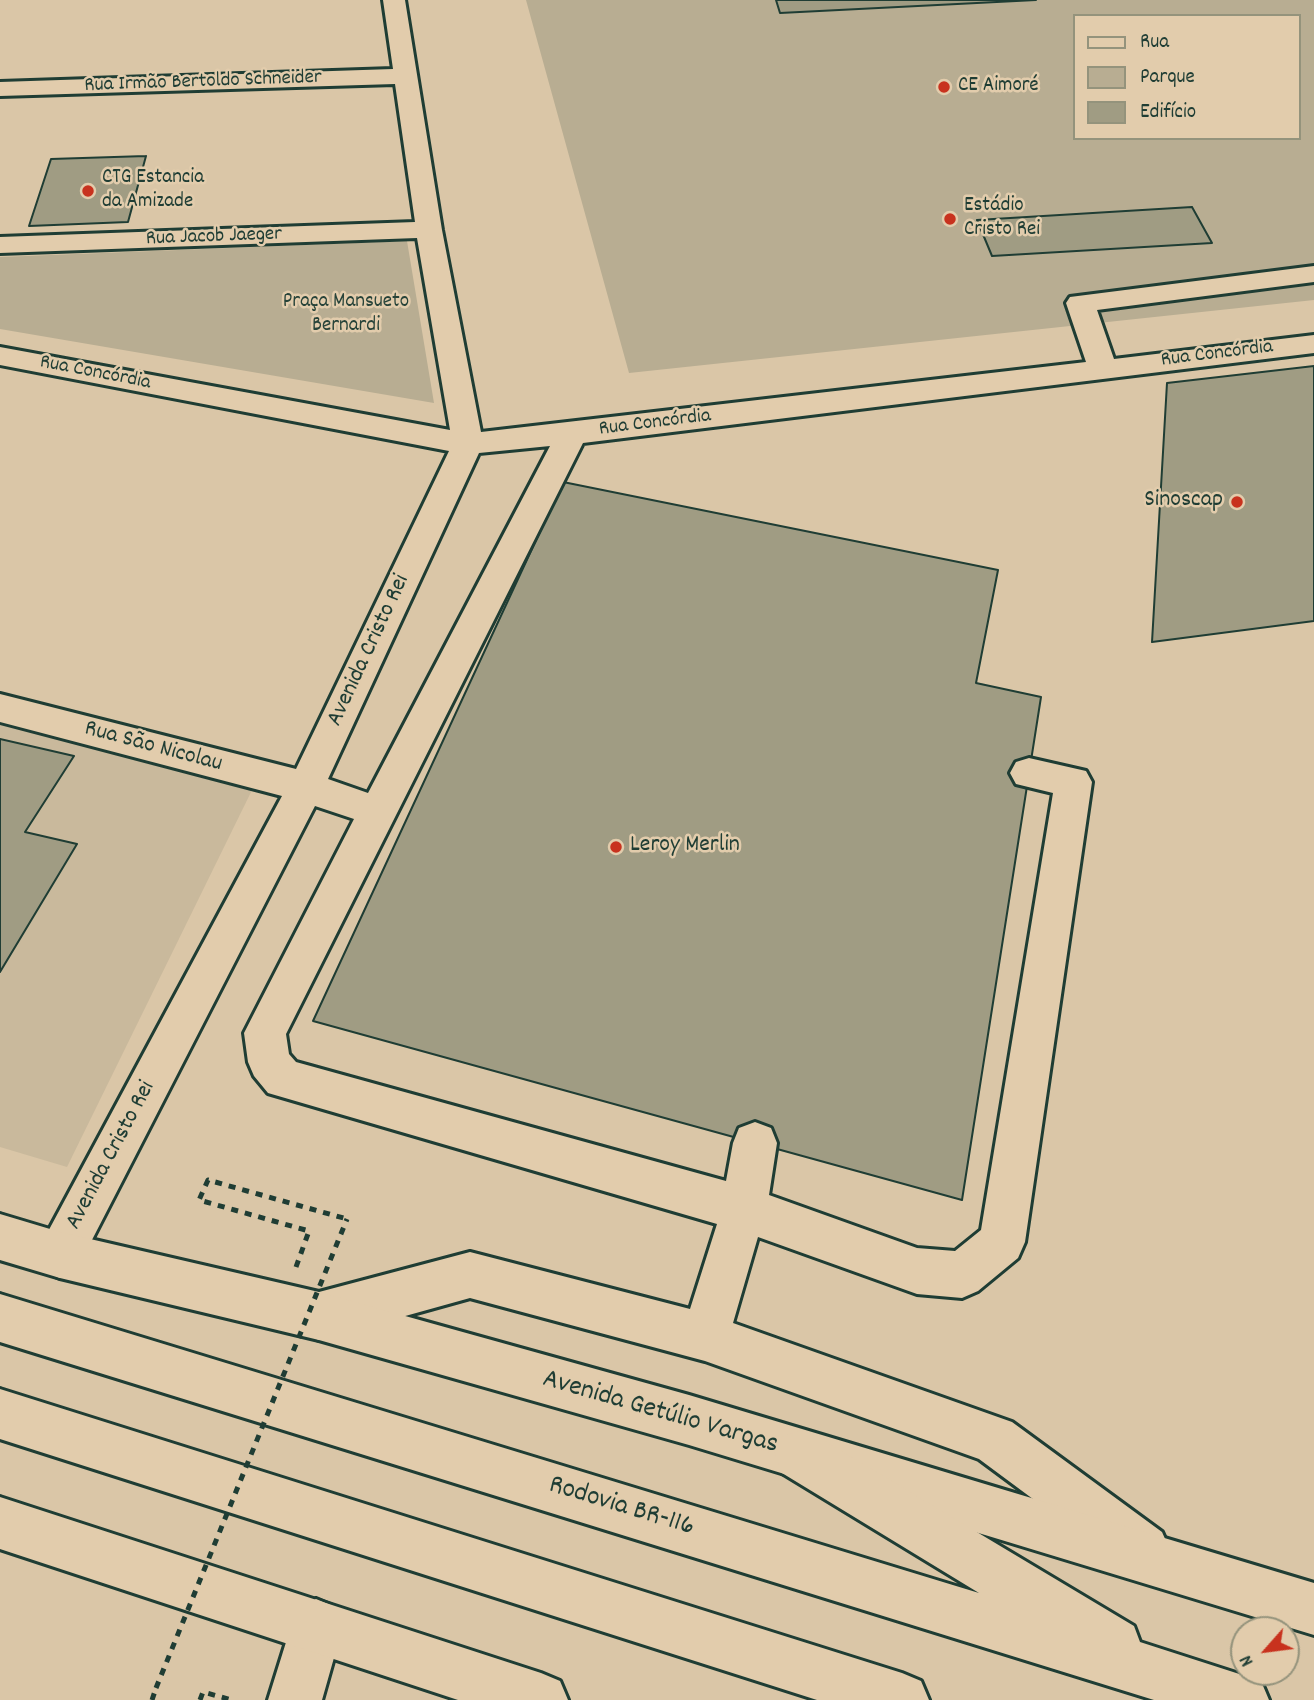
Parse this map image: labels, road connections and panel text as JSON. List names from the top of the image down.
{
  "streets": {
    "main road": [
      "Rua Irmão Bertoldo Schneider",
      "Rua Jacob Jaeger",
      "Rua Concórdia",
      "Avenida Cristo Rei",
      "Rua São Nicolau",
      "Avenida Getúlio Vargas",
      "Rodovia BR-116"
    ]
  },
  "crossings": [
    ["Rua Concórdia", "Avenida Cristo Rei"],
    ["Avenida Cristo Rei", "Rua São Nicolau"],
    ["Avenida Cristo Rei", "Avenida Getúlio Vargas"]
  ],
  "parks": ["Praça Mansueto Bernardi"],
  "places": [
    "CE Aimoré",
    "CTG Estancia da Amizade",
    "Estádio Cristo Rei",
    "Sinoscap",
    "Leroy Merlin"
  ],
  "legend": ["Rua", "Parque", "Edifício"],
  "north": "bottom left"
}
